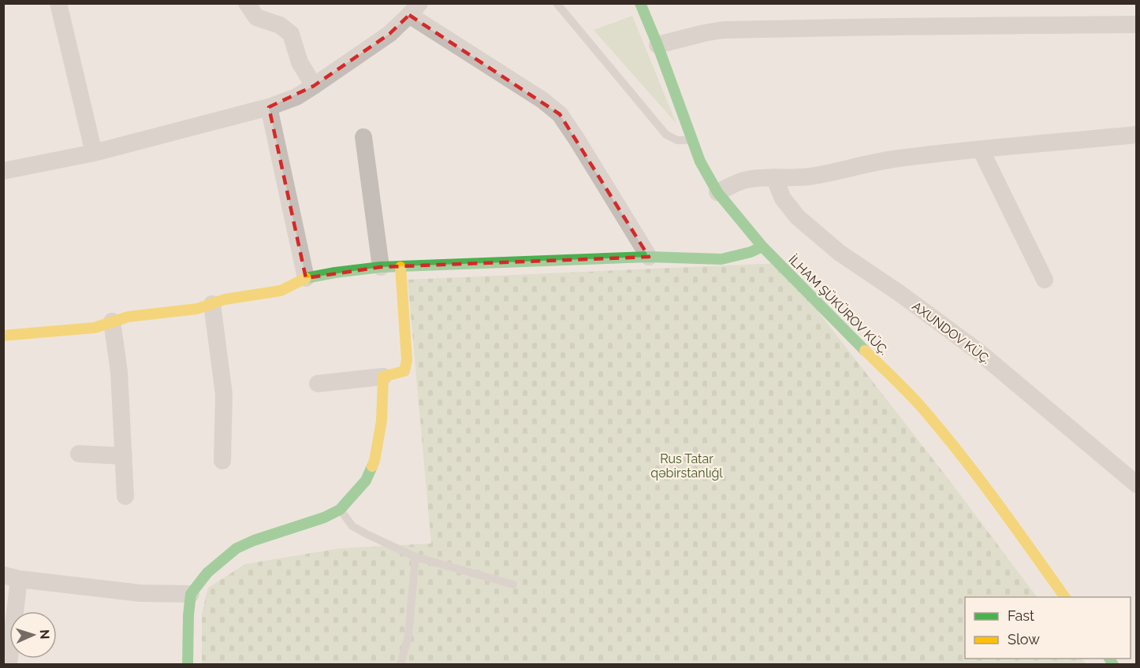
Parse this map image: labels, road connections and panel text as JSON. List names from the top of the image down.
{
  "streets": {
    "street": ["İLHAM ŞÜKÜROV KÜÇ.", "AXUNDOV KÜÇ."]
  },
  "parks": ["Rus Tatar qəbirstanlığl"],
  "legend": ["Fast", "Slow"],
  "north": "right"
}
